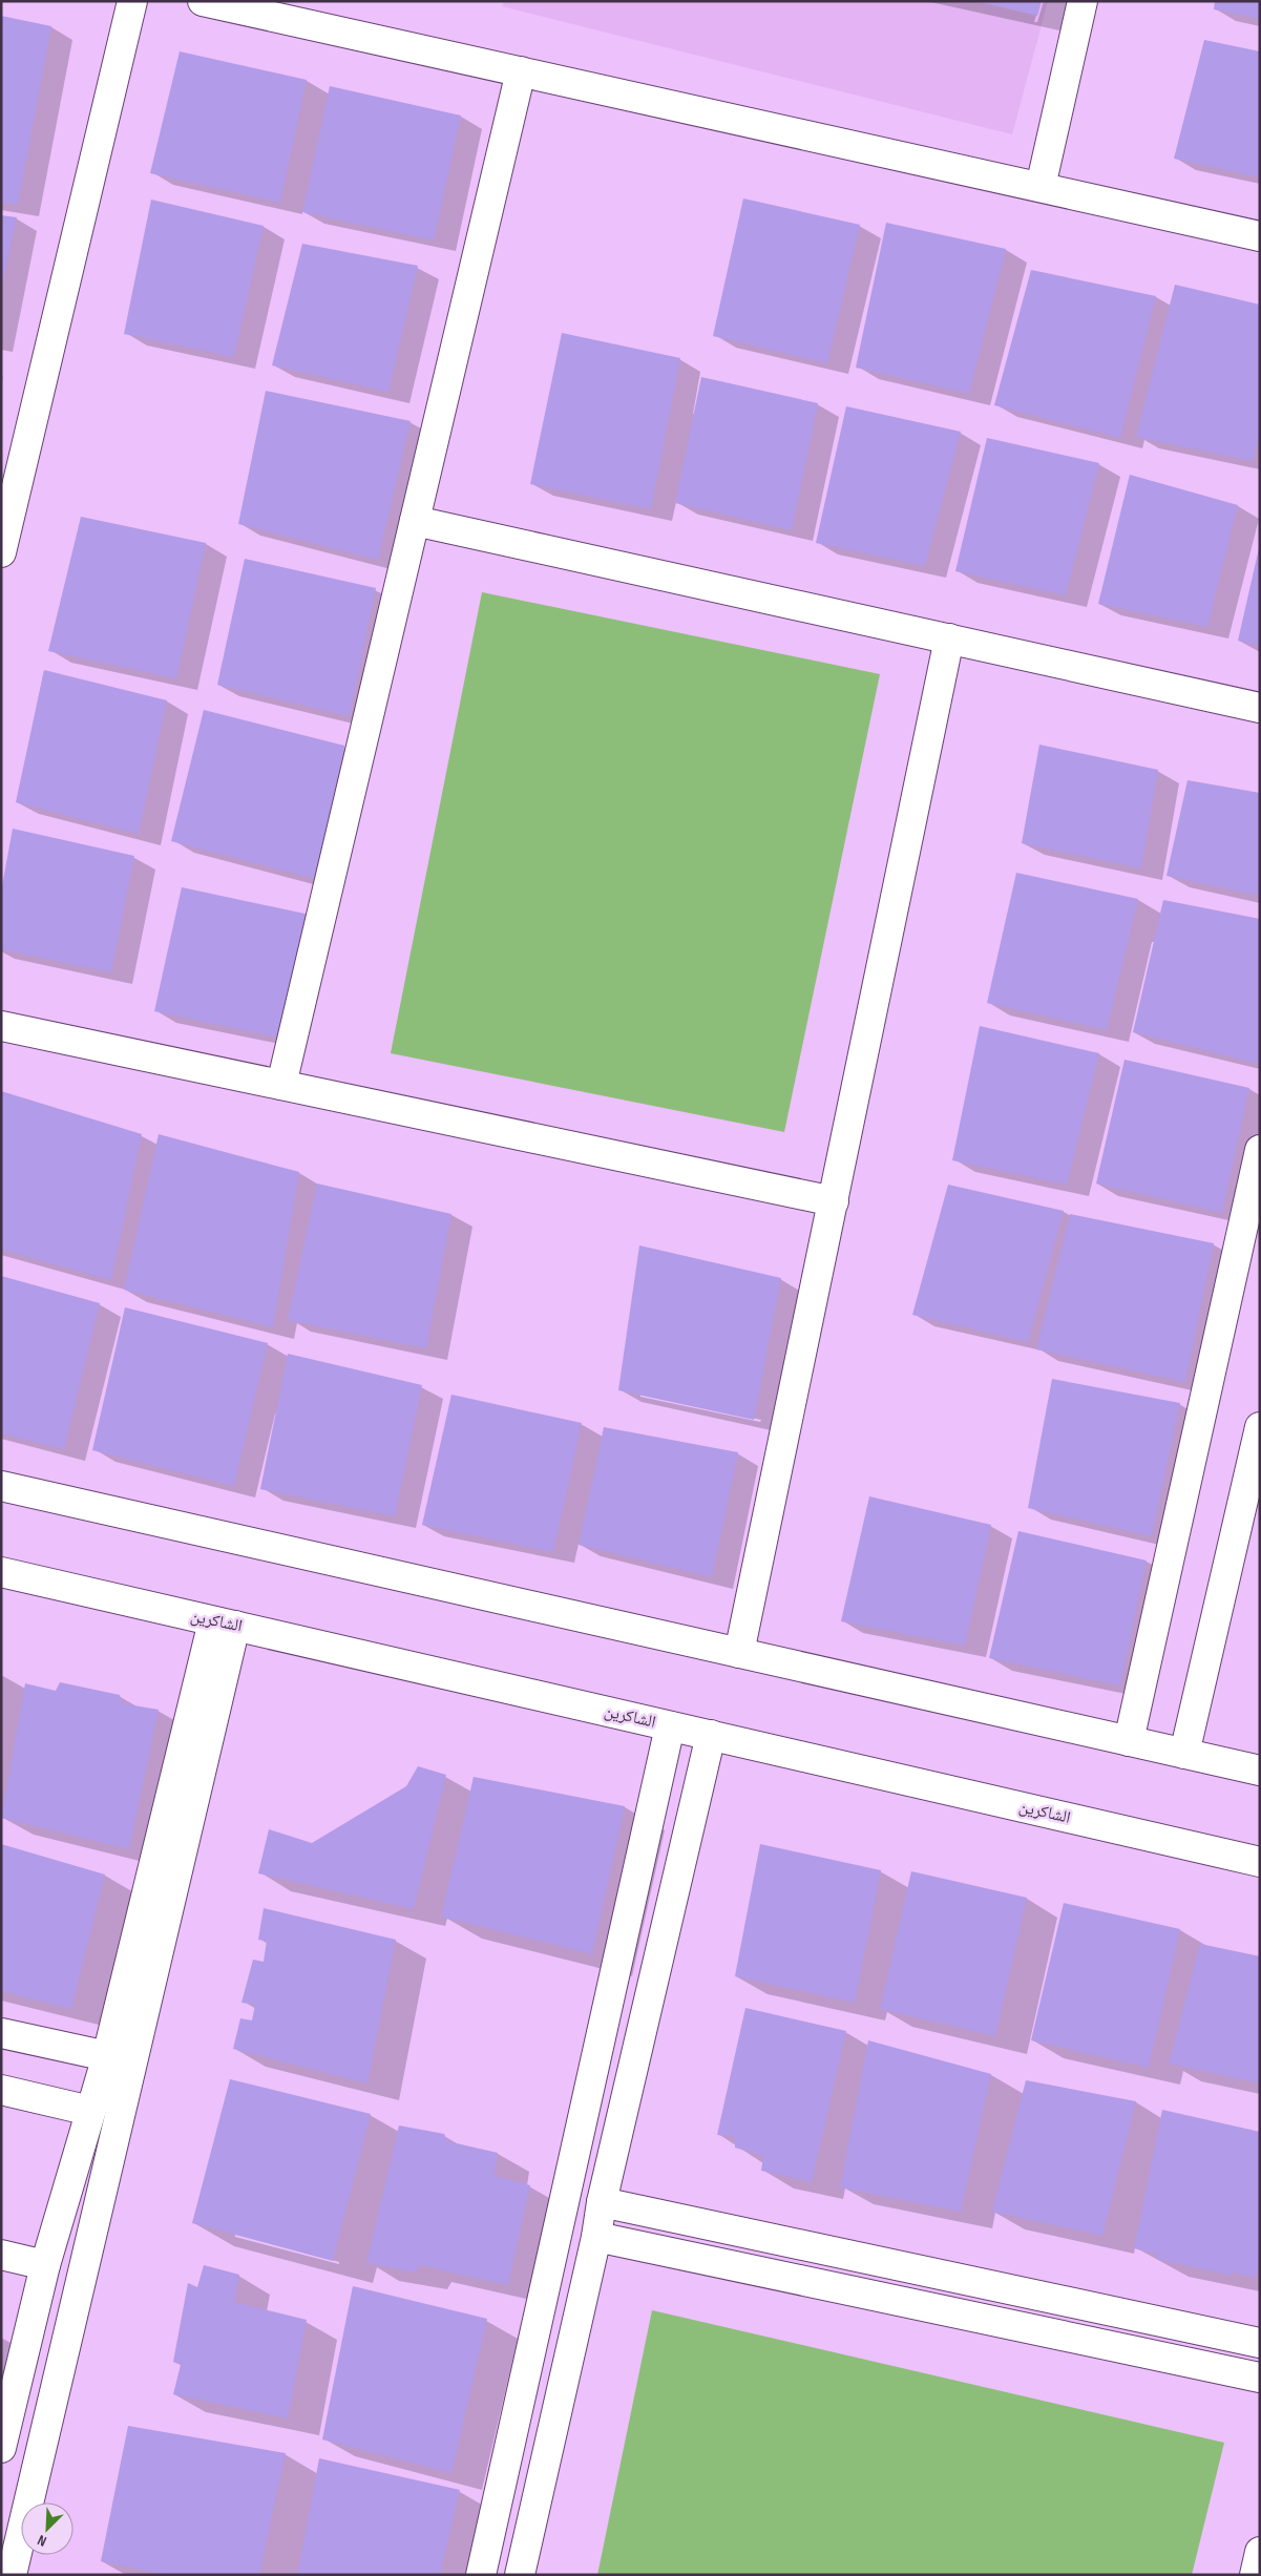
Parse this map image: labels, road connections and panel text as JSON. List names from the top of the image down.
{
  "streets": {
    "street": ["الشاكرين"]
  },
  "north": "bottom left"
}
